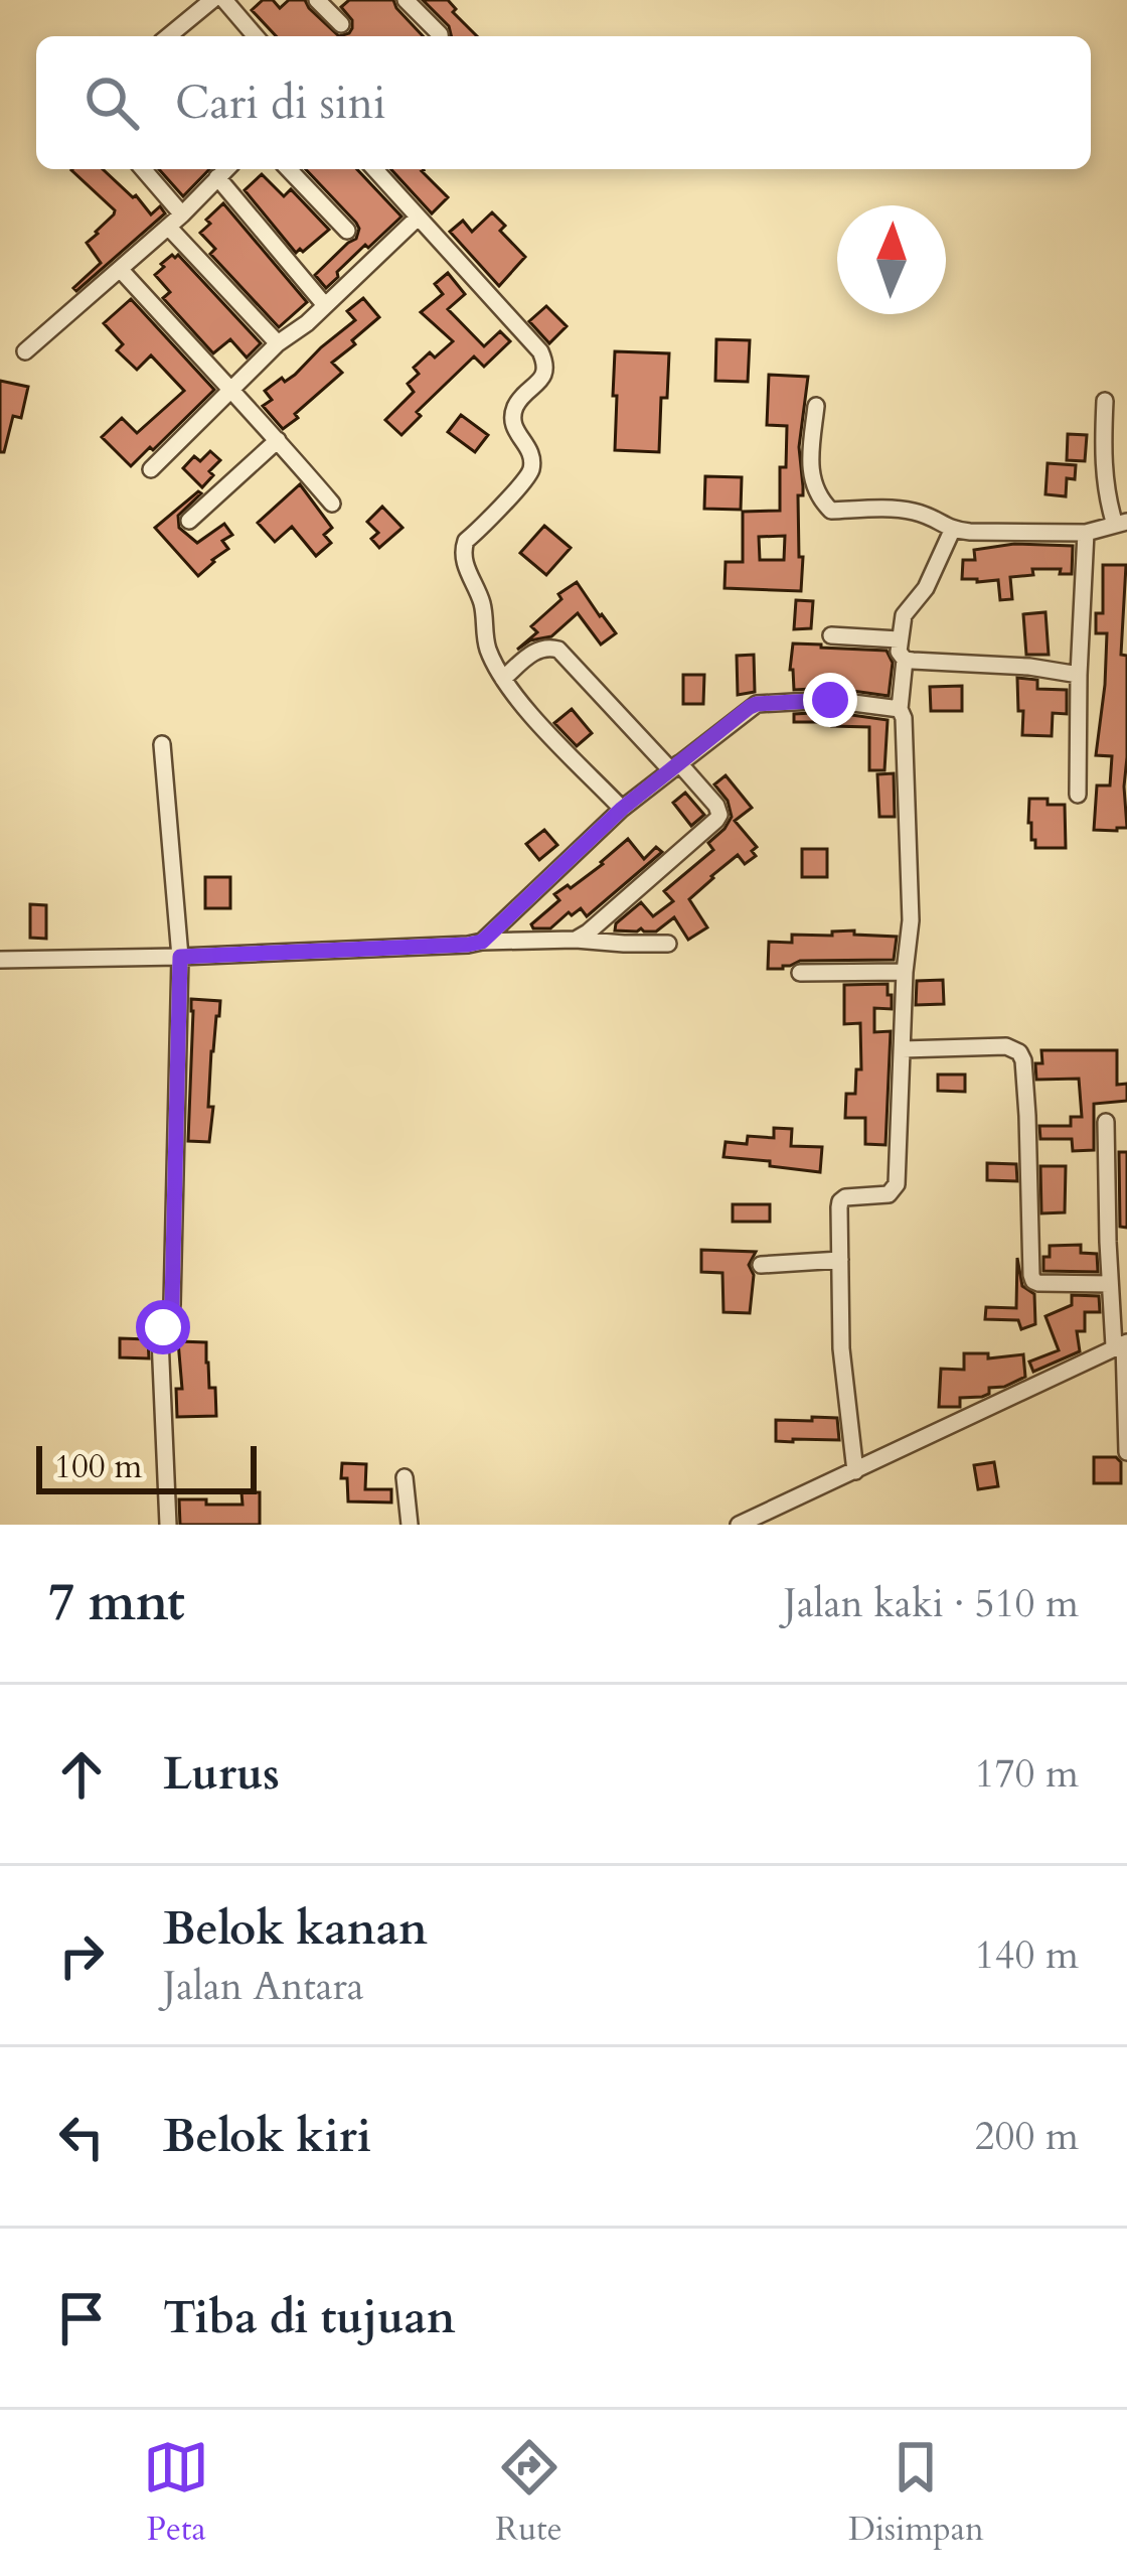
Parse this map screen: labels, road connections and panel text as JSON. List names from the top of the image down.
{
  "scale_bar": "100 m",
  "north": "top",
  "page": {
    "search": "Cari di sini",
    "scale": "100 m",
    "heading": ["7 mnt", "Jalan kaki · 510 m"],
    "list": [
      ["Lurus", "170 m"],
      ["Belok kanan", "Jalan Antara", "140 m"],
      ["Belok kiri", "200 m"],
      "Tiba di tujuan"
    ],
    "nav": ["Peta", "Rute", "Disimpan"]
  }
}
